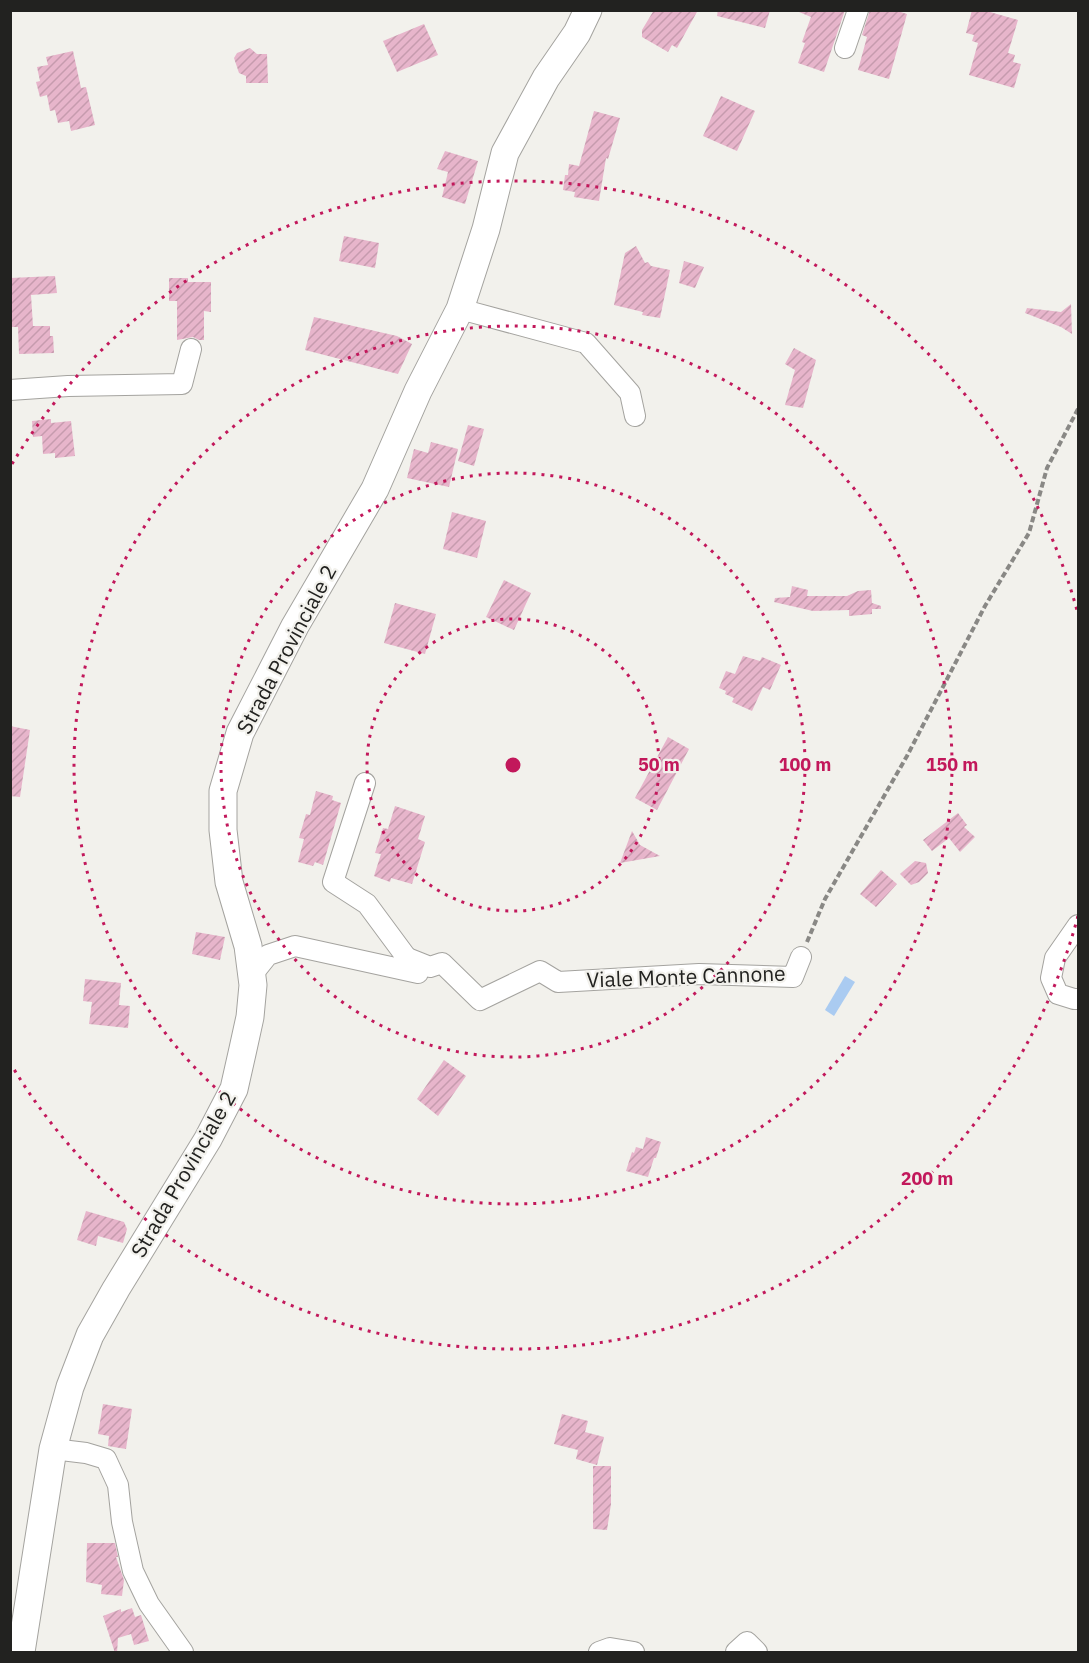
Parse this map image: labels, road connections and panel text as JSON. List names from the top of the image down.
{
  "streets": {
    "street": ["Strada Provinciale 2", "Viale Monte Cannone"]
  },
  "rings": [
    "50 m",
    "100 m",
    "150 m",
    "200 m"
  ]
}
